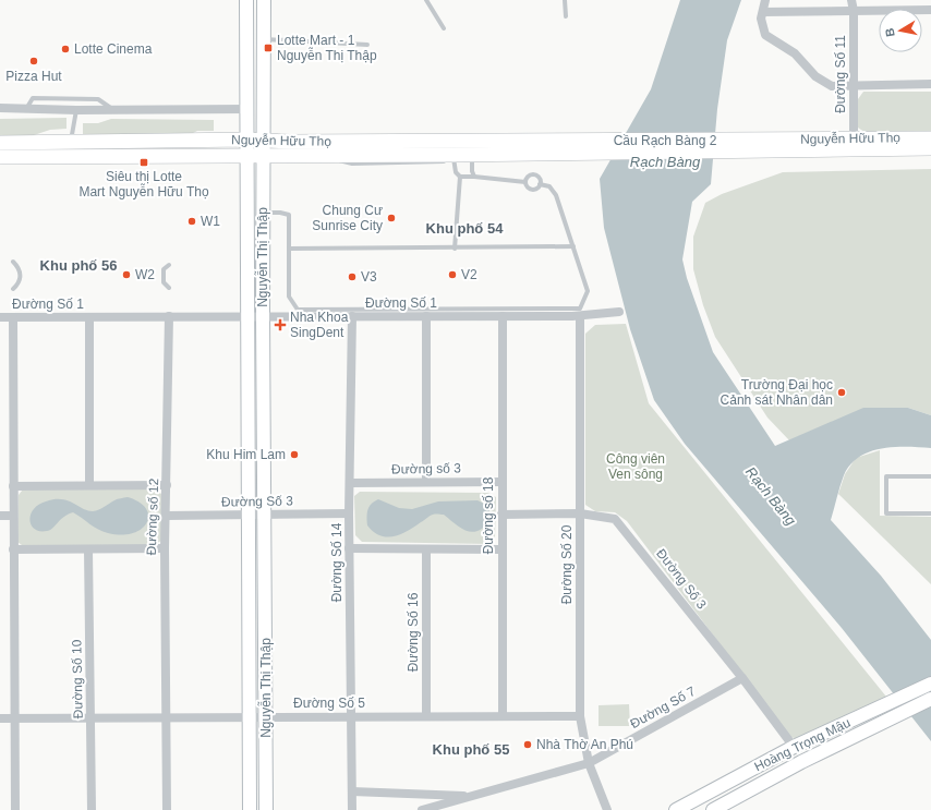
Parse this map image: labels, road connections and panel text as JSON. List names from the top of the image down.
{
  "streets": {
    "main road": [
      "Nguyễn Hữu Thọ",
      "Cầu Rạch Bàng 2",
      "Nguyễn Thị Thập",
      "Hoàng Trọng Mậu"
    ],
    "street": [
      "Đường Số 11",
      "Đường Số 1",
      "Đường số 3",
      "Đường Số 3",
      "Đường số 18",
      "Đường số 12",
      "Đường Số 14",
      "Đường Số 20",
      "Đường Số 16",
      "Đường Số 10",
      "Đường Số 5",
      "Đường Số 7"
    ]
  },
  "crossings": [
    ["Đường Số 11", "Nguyễn Hữu Thọ"],
    ["Nguyễn Hữu Thọ", "Cầu Rạch Bàng 2"],
    ["Nguyễn Hữu Thọ", "Nguyễn Thị Thập"],
    ["Nguyễn Thị Thập", "Đường Số 1"],
    ["Nguyễn Thị Thập", "Đường Số 3"],
    ["Nguyễn Thị Thập", "Đường Số 5"],
    ["Đường Số 1", "Đường số 18"],
    ["Đường Số 1", "Đường số 12"],
    ["Đường Số 1", "Đường Số 14"],
    ["Đường Số 1", "Đường Số 20"],
    ["Đường số 3", "Đường số 18"],
    ["Đường số 3", "Đường Số 14"],
    ["Đường Số 3", "Đường số 18"],
    ["Đường Số 3", "Đường số 12"],
    ["Đường Số 3", "Đường Số 14"],
    ["Đường Số 3", "Đường Số 20"],
    ["Đường Số 3", "Đường Số 7"],
    ["Đường Số 3", "Hoàng Trọng Mậu"],
    ["Đường số 18", "Đường Số 5"],
    ["Đường số 12", "Đường Số 5"],
    ["Đường Số 14", "Đường Số 5"],
    ["Đường Số 14", "Đường Số 7"],
    ["Đường Số 20", "Đường Số 5"],
    ["Đường Số 20", "Đường Số 7"],
    ["Đường Số 16", "Đường Số 5"],
    ["Đường Số 10", "Đường Số 5"]
  ],
  "districts": ["Khu phố 54", "Khu phố 56", "Khu phố 55"],
  "water": ["Rạch Bàng"],
  "parks": ["Công viên Ven sông"],
  "places": {
    "transit": ["Lotte Mart - 1 Nguyễn Thị Thập", "Siêu thị Lotte Mart Nguyễn Hữu Thọ"],
    "other": [
      "Lotte Cinema",
      "Pizza Hut",
      "Chung Cư Sunrise City",
      "W1",
      "W2",
      "V2",
      "V3",
      "Trường Đại học Cảnh sát Nhân dân",
      "Khu Him Lam",
      "Nhà Thờ An Phú"
    ],
    "health": ["Nha Khoa SingDent"]
  },
  "north": "left"
}
